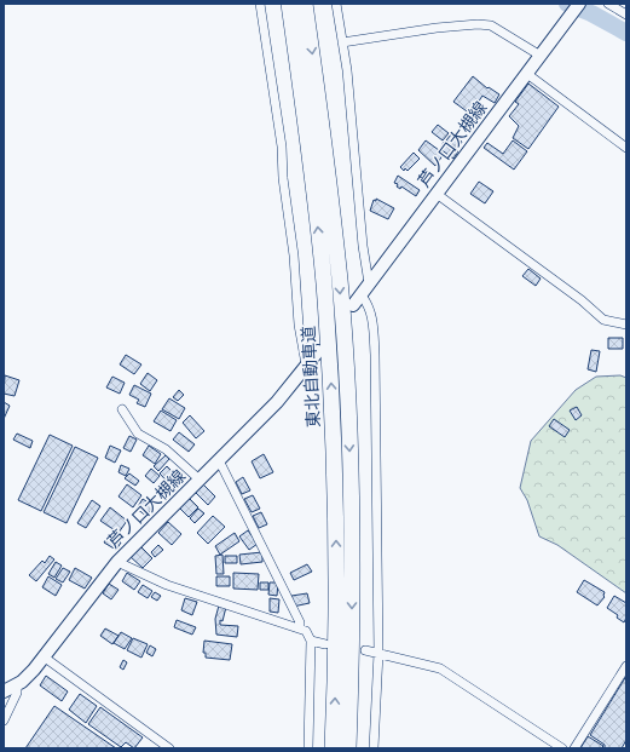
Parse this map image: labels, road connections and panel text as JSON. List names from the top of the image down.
{
  "streets": {
    "highway": ["東北自動車道"],
    "main road": ["芦ノ口大槻線"]
  }
}
